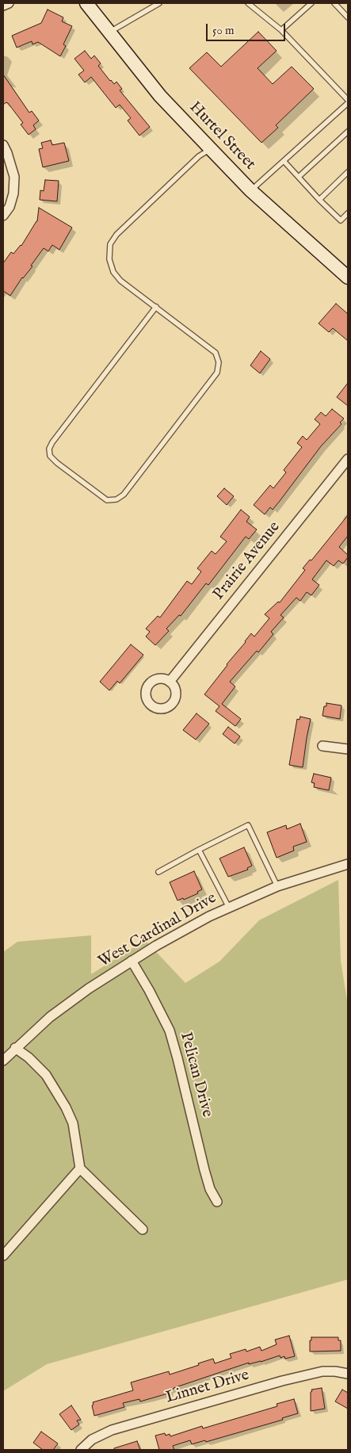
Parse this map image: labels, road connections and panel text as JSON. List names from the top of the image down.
{
  "streets": {
    "street": [
      "Hurtel Street",
      "Prairie Avenue",
      "West Cardinal Drive",
      "Pelican Drive",
      "Linnet Drive"
    ]
  },
  "crossings": [
    ["West Cardinal Drive", "Pelican Drive"]
  ],
  "scale_bar": "50 m"
}
